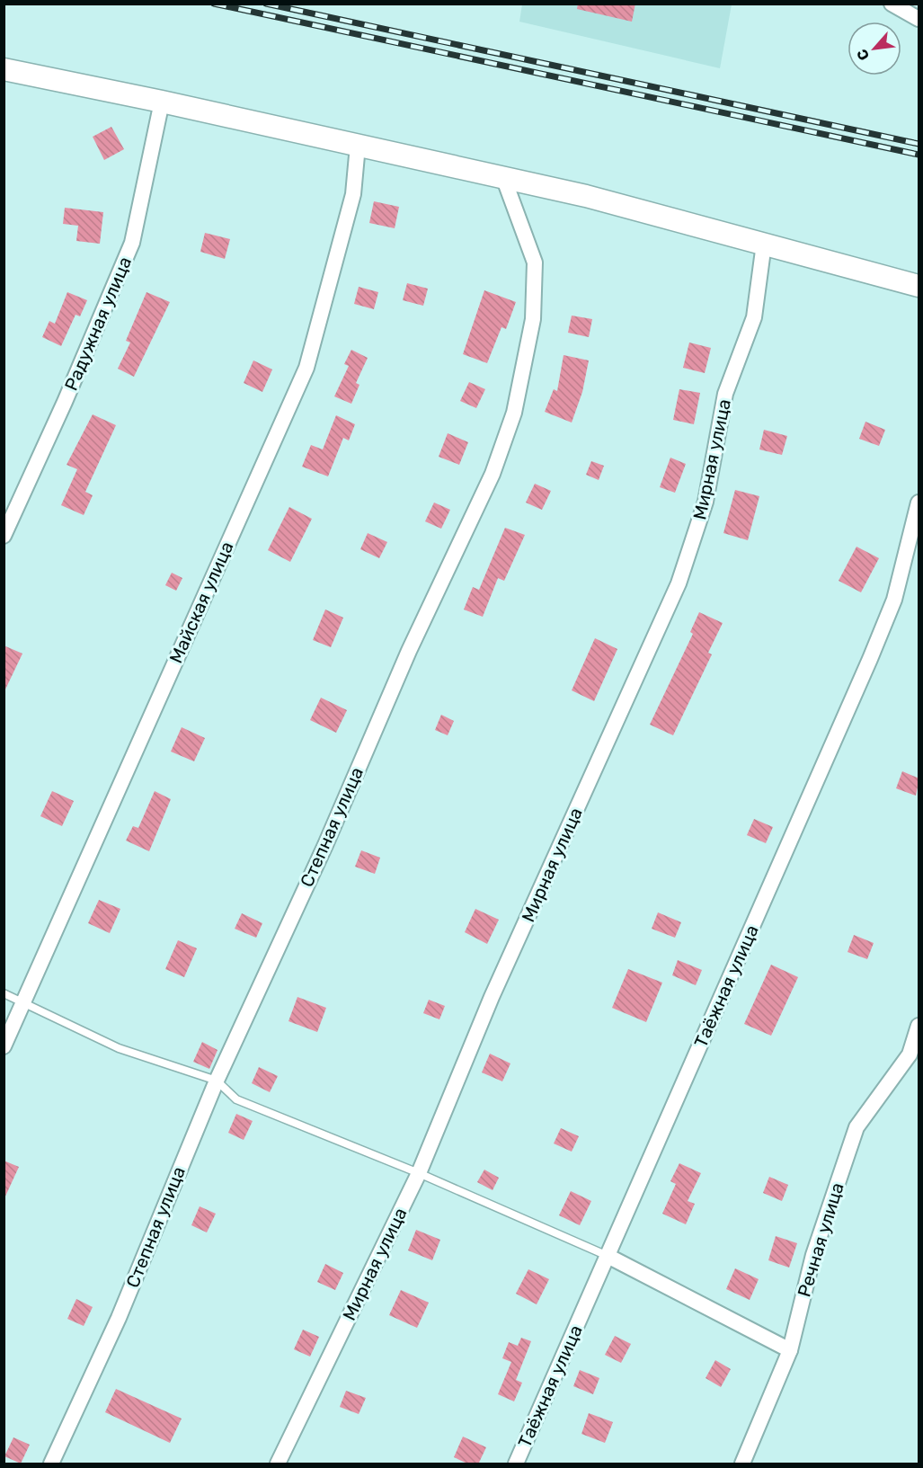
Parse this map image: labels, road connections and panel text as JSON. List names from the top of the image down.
{
  "streets": {
    "street": [
      "Радужная улица",
      "Мирная улица",
      "Майская улица",
      "Степная улица",
      "Таёжная улица",
      "Речная улица"
    ]
  },
  "north": "bottom left"
}
